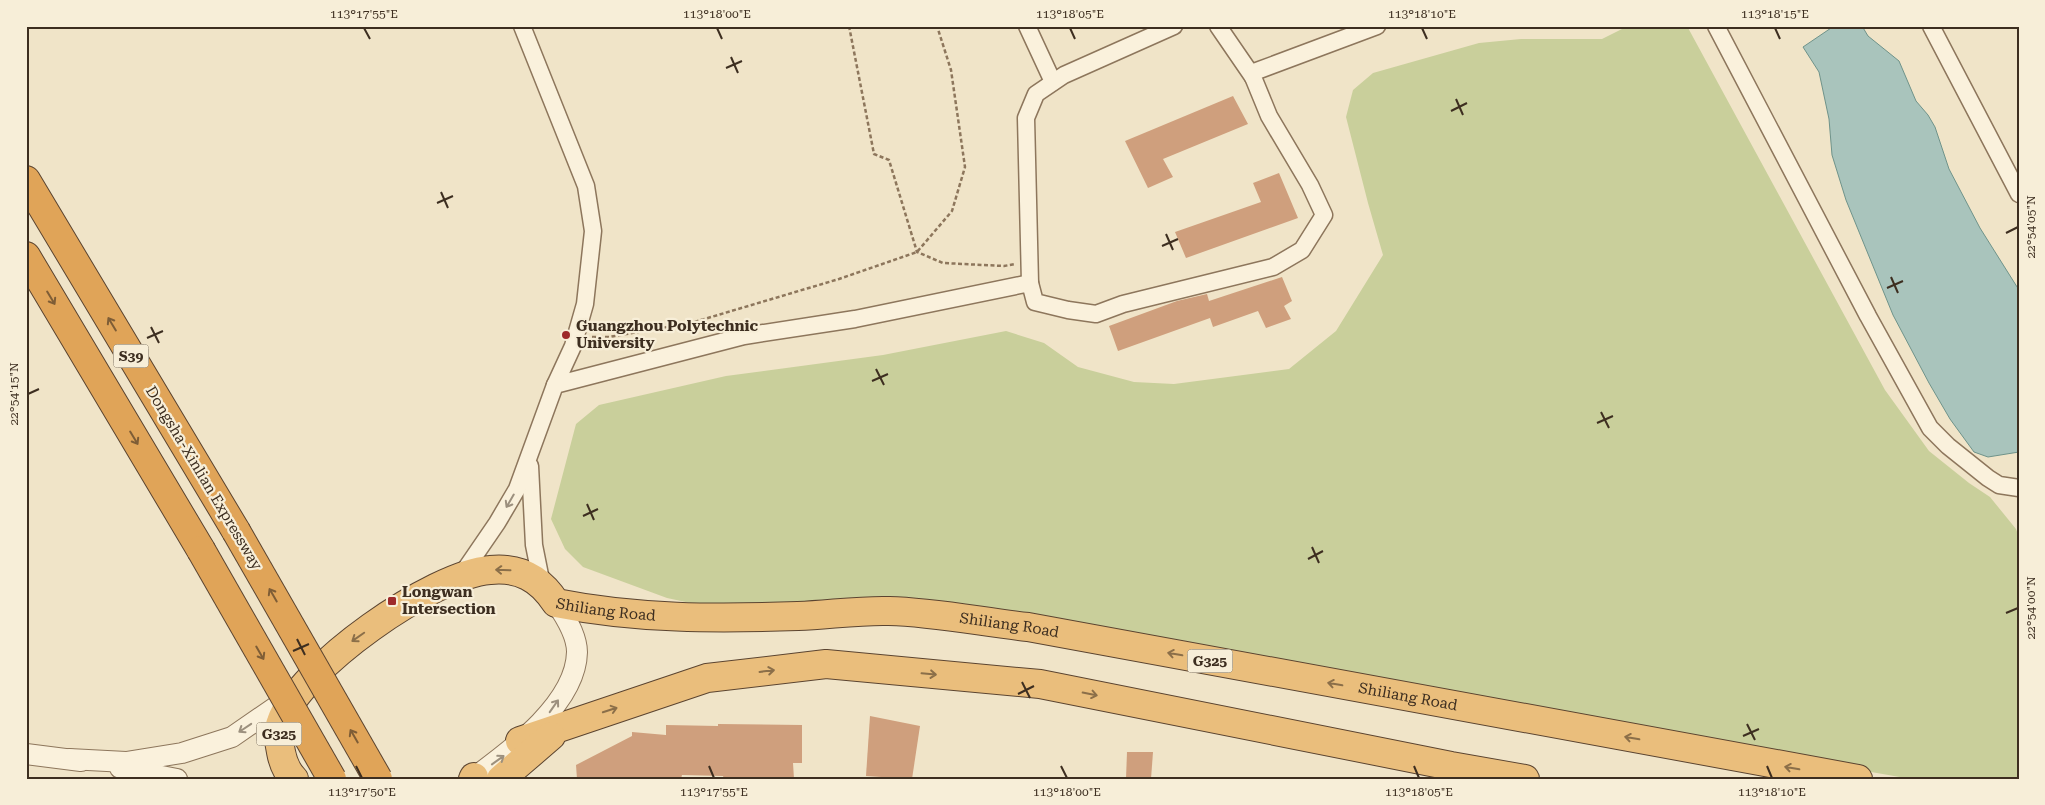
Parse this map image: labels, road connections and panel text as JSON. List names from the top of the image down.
{
  "streets": {
    "highway": [
      "S39",
      "Dongsha-Xinlian Expressway",
      "Shiliang Road",
      "G325"
    ]
  },
  "places": {
    "other": ["Guangzhou Polytechnic University"],
    "transit": ["Longwan Intersection"]
  },
  "coordinates": [
    "113°17'55\"E",
    "113°18'00\"E",
    "113°18'05\"E",
    "113°18'10\"E",
    "113°18'15\"E",
    "22°54'05\"N",
    "22°54'15\"N",
    "22°54'00\"N",
    "113°17'50\"E"
  ]
}
